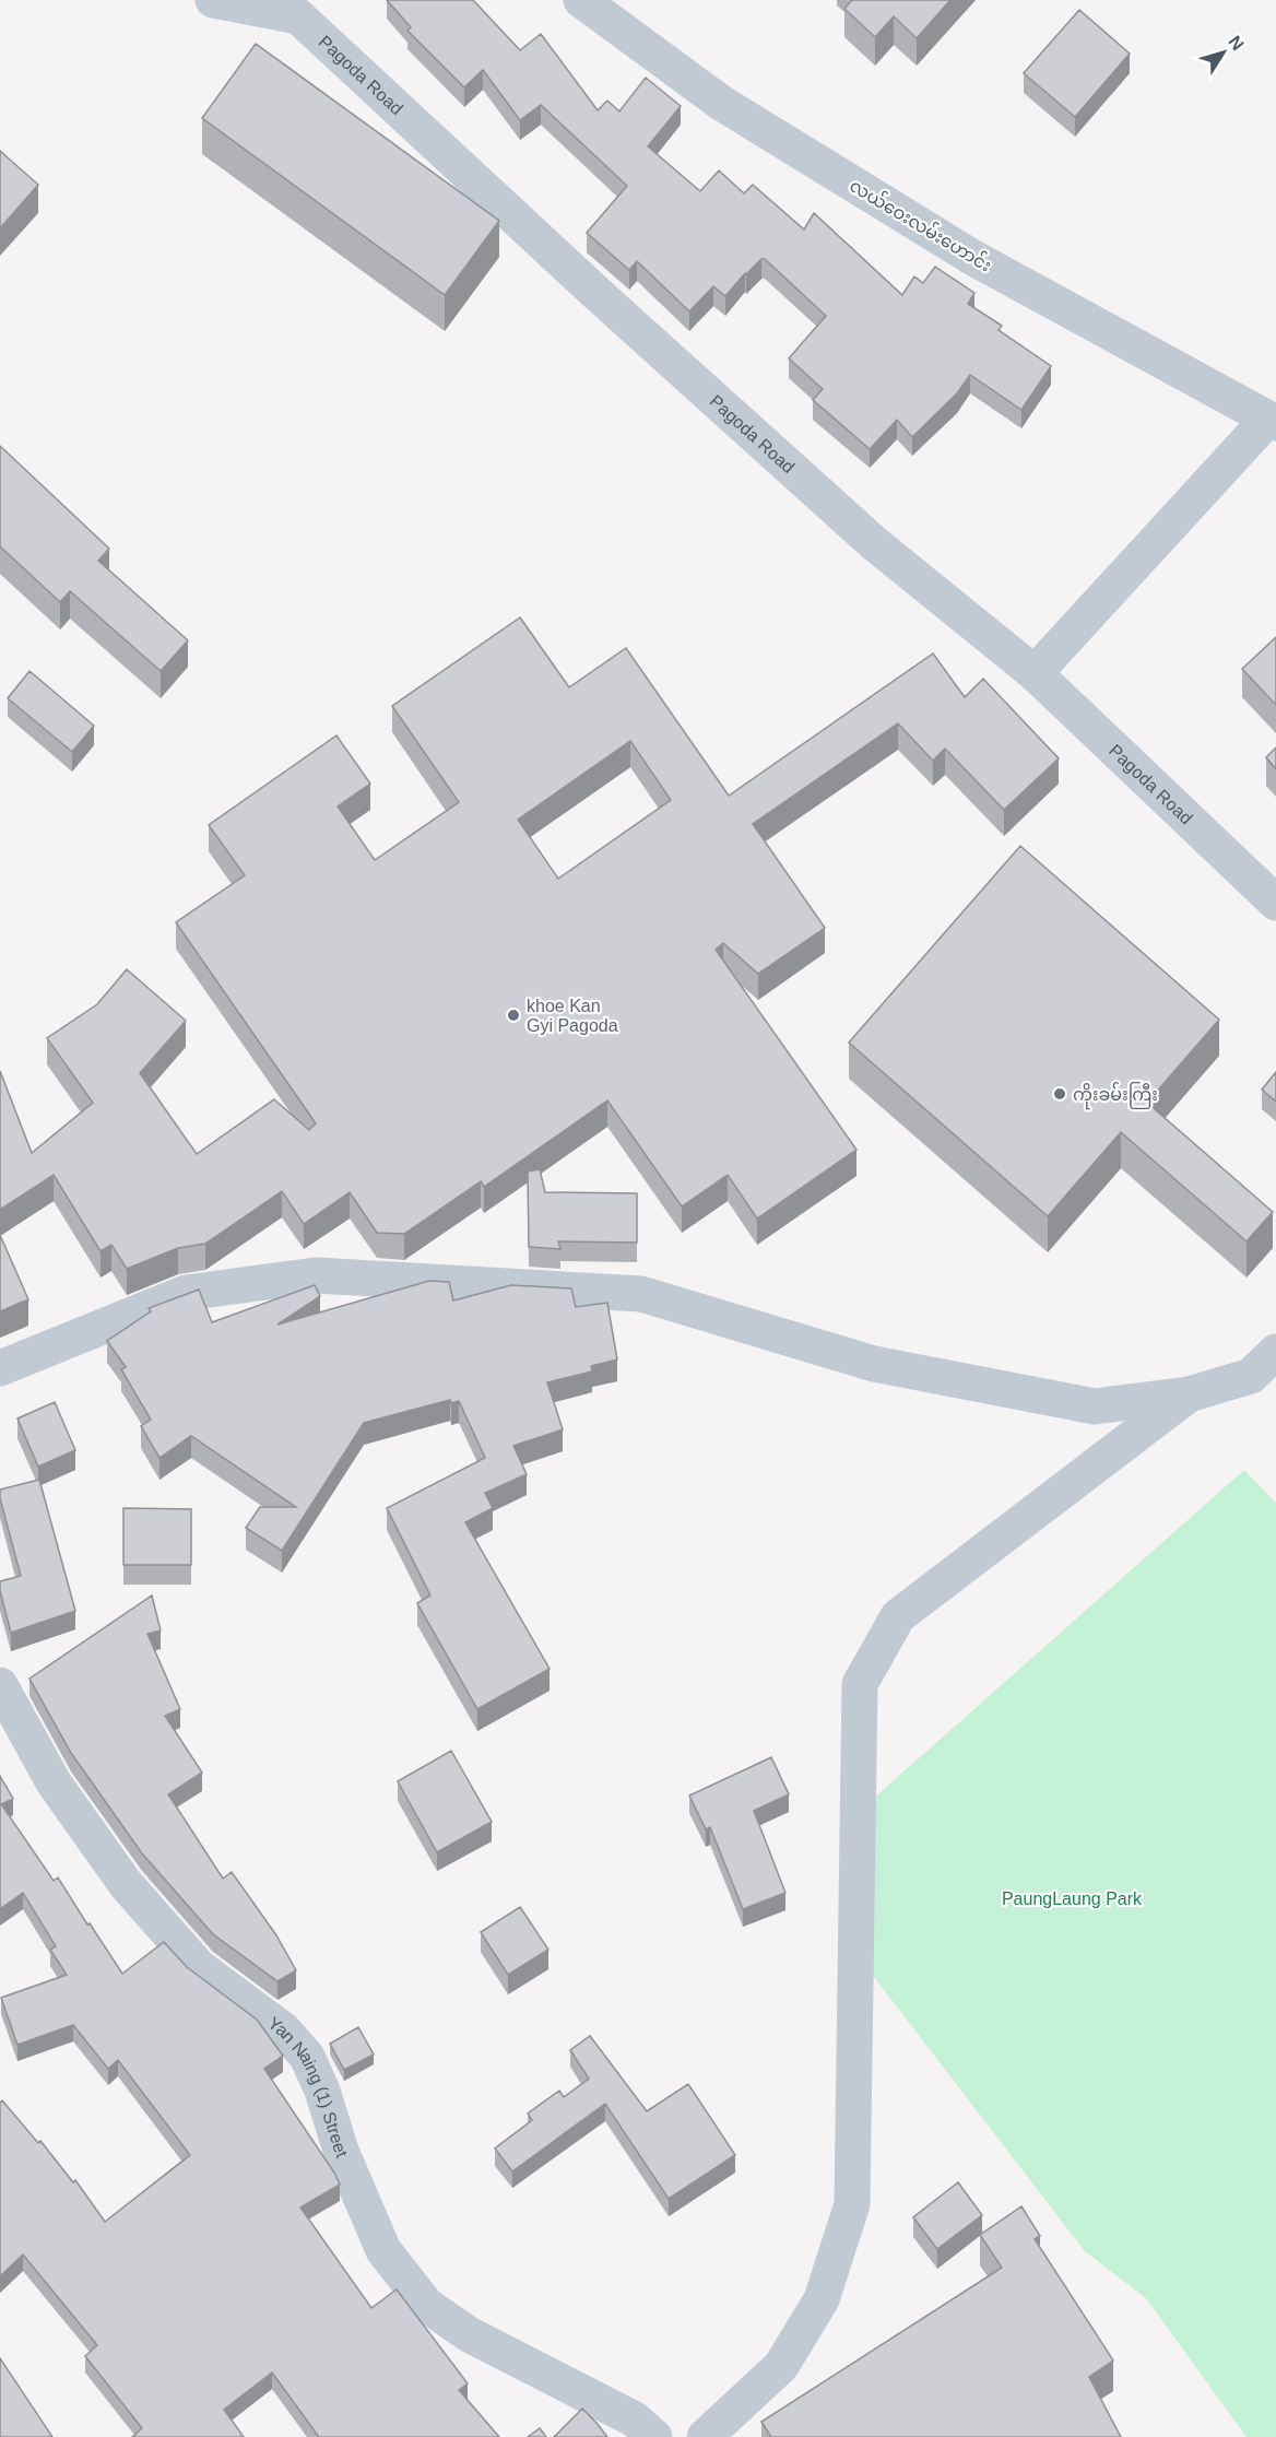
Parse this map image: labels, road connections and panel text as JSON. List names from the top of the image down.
{
  "streets": {
    "street": ["Pagoda Road", "လယ်ဝေးလမ်းဟောင်း", "Yan Naing (1) Street"]
  },
  "parks": ["PaungLaung Park"],
  "places": ["khoe Kan Gyi Pagoda", "ကိုးခမ်းကြီး"],
  "north": "top right"
}
